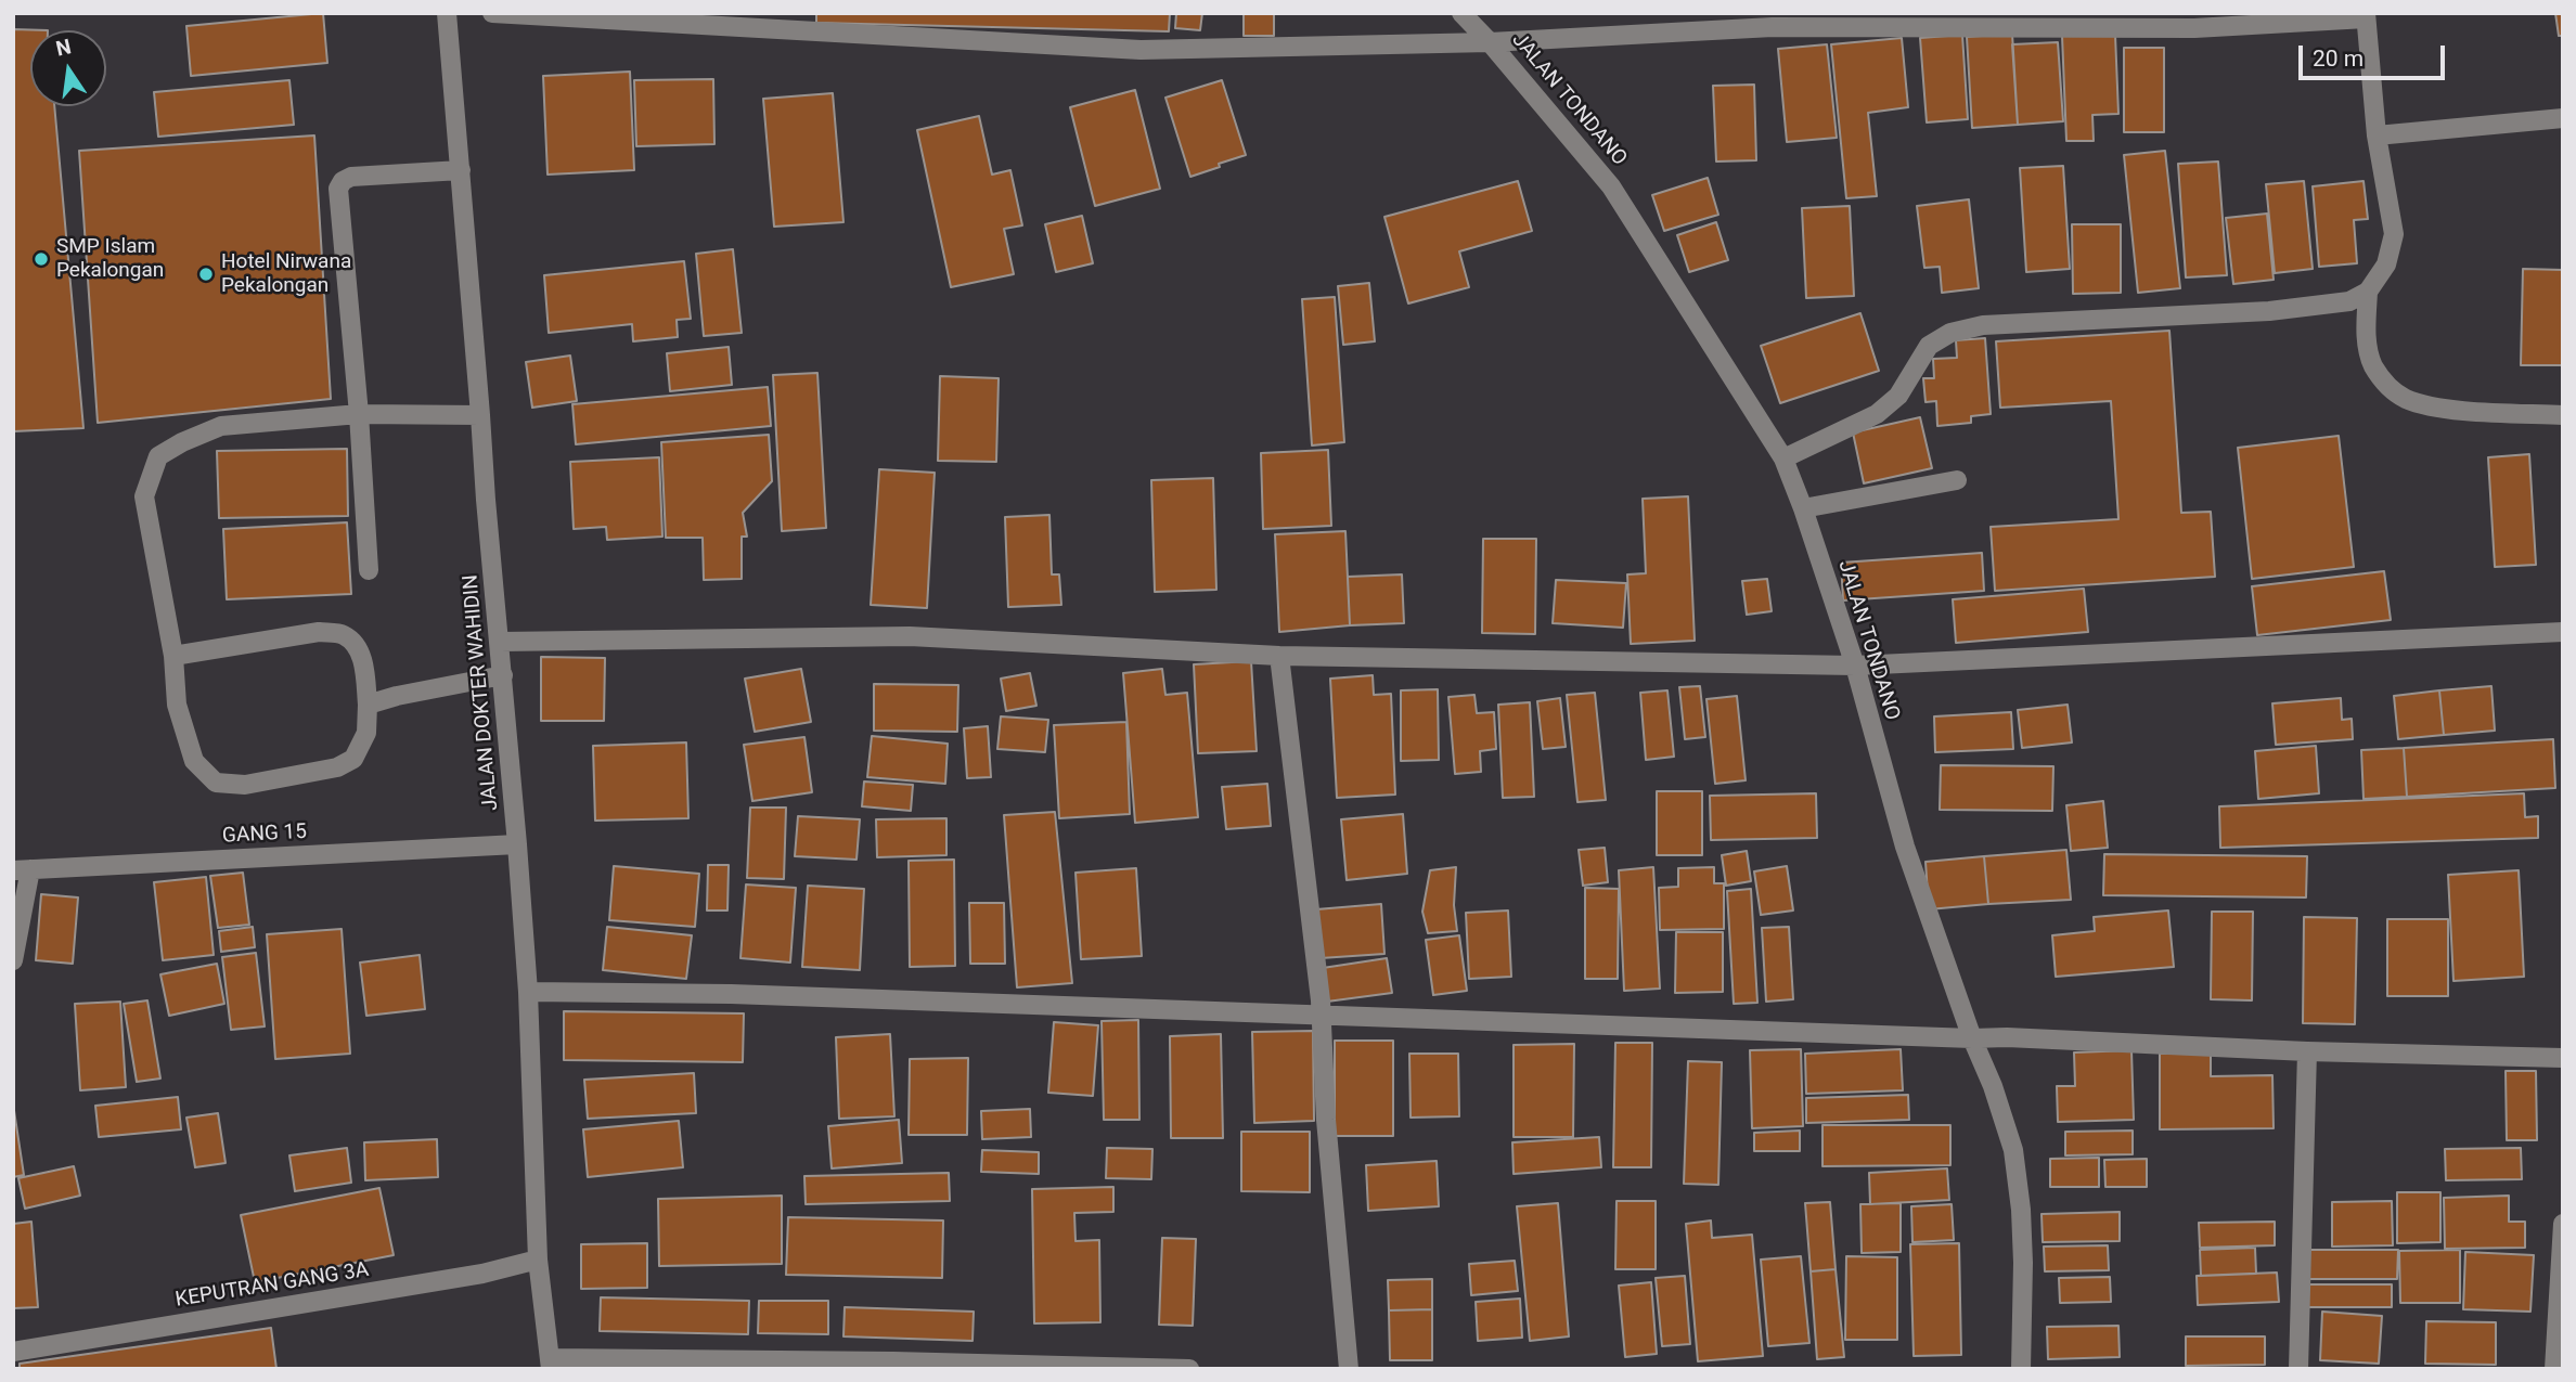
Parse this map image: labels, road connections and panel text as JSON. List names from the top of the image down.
{
  "streets": {
    "street": [
      "JALAN TONDANO",
      "JALAN DOKTER WAHIDIN",
      "GANG 15",
      "KEPUTRAN GANG 3A"
    ]
  },
  "crossings": [
    ["JALAN DOKTER WAHIDIN", "GANG 15"],
    ["JALAN DOKTER WAHIDIN", "KEPUTRAN GANG 3A"]
  ],
  "places": ["SMP Islam Pekalongan", "Hotel Nirwana Pekalongan"],
  "scale_bar": "20 m",
  "north": "top"
}
